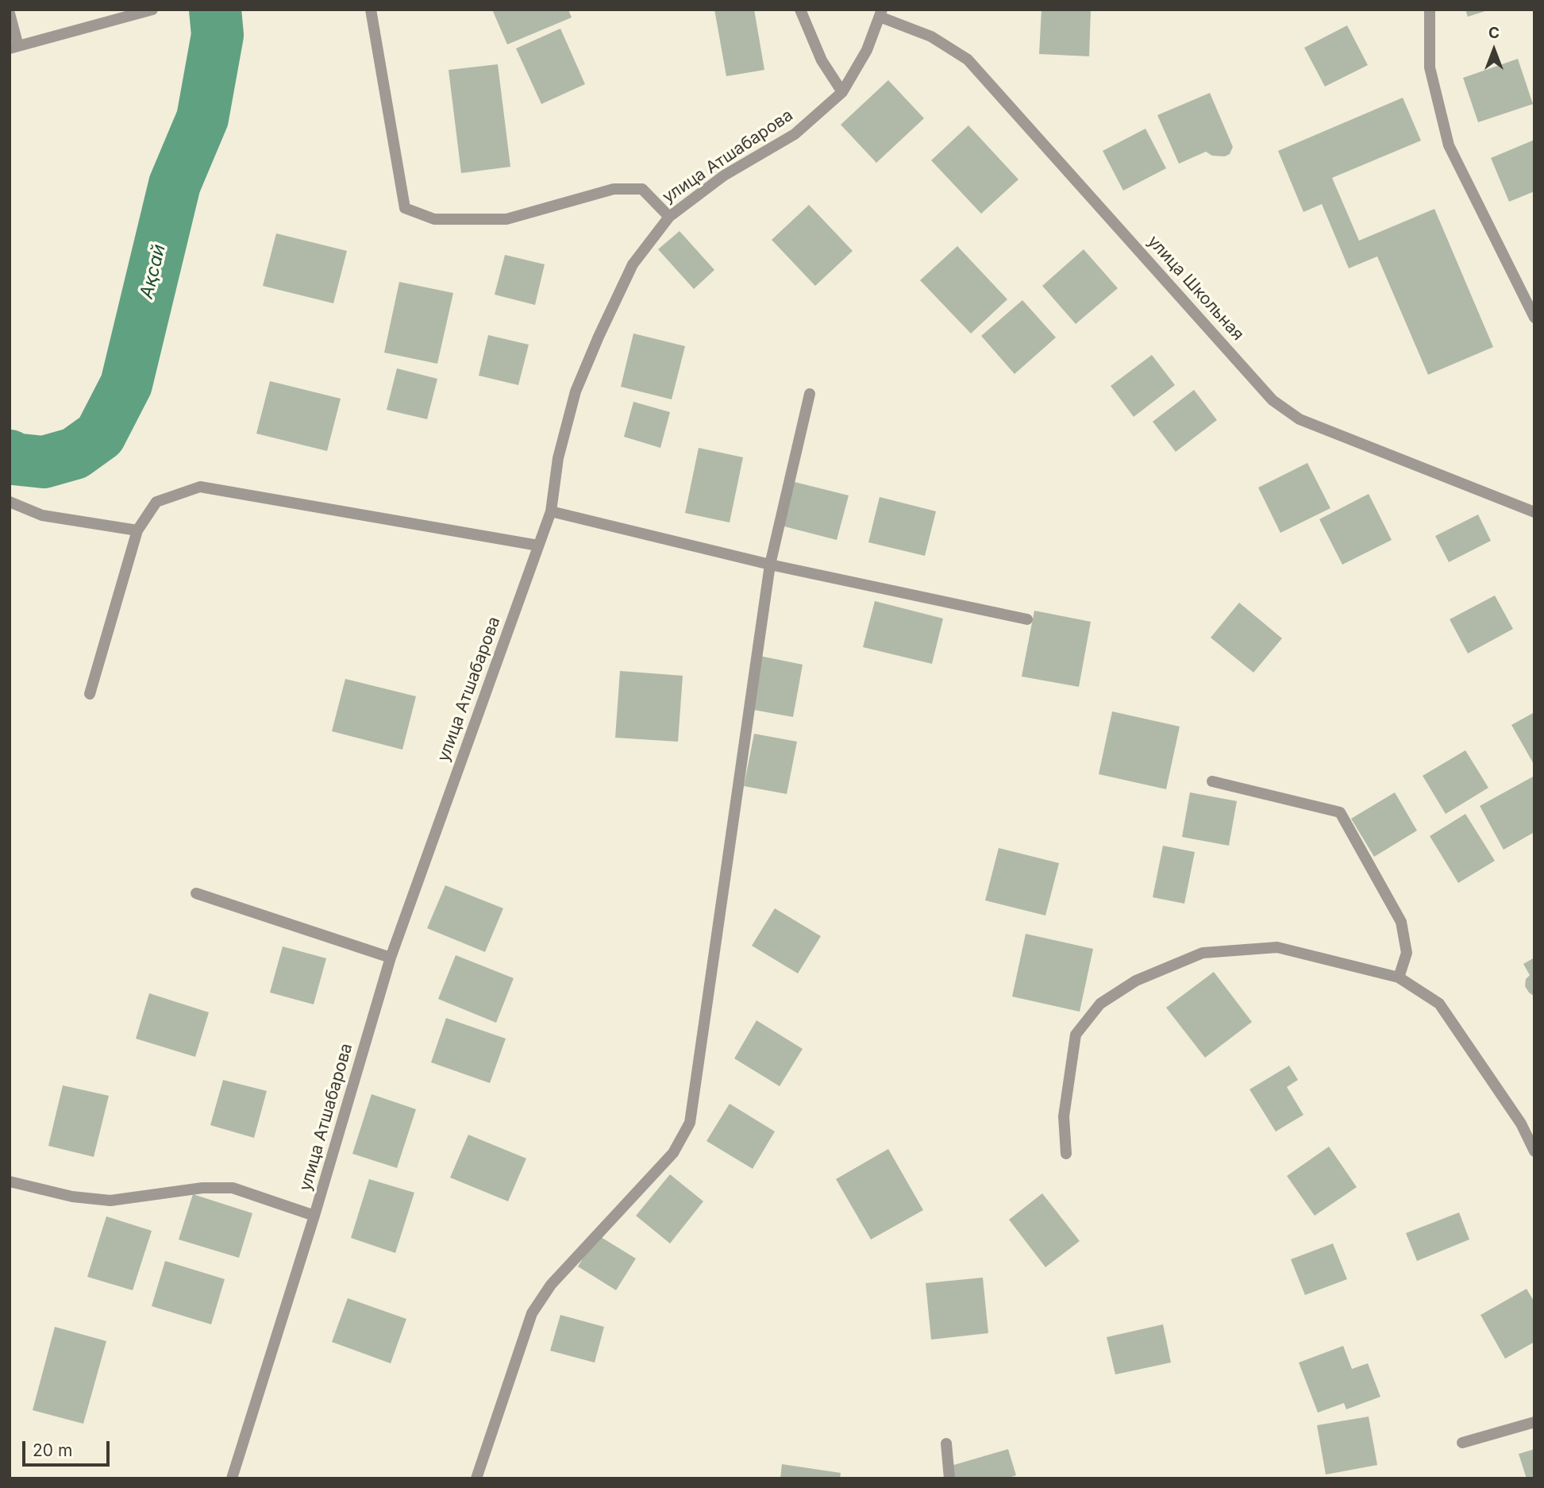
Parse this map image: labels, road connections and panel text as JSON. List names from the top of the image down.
{
  "streets": {
    "street": ["улица Атшабарова", "улица Школьная"]
  },
  "crossings": [
    ["улица Атшабарова", "улица Школьная"]
  ],
  "water": ["Ақсай"],
  "scale_bar": "20 m",
  "north": "top"
}
